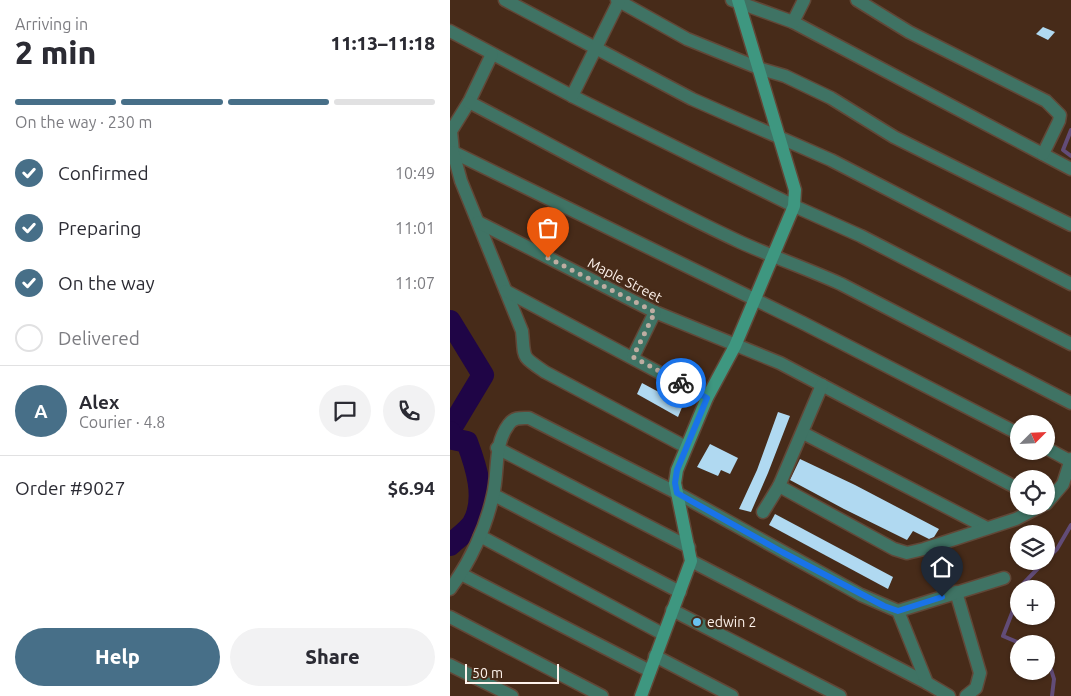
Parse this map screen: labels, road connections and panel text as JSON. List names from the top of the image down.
{
  "streets": {
    "street": ["Maple Street"]
  },
  "places": ["edwin 2"],
  "scale_bar": "50 m",
  "north": "top right",
  "page": {
    "heading": ["2 min", "Arriving in", "11:13–11:18"],
    "panel": [
      "Alex",
      "Courier · 4.8",
      "Order #9027",
      "$6.94"
    ],
    "bar": "On the way · 230 m",
    "list": [
      ["Confirmed", "10:49"],
      ["Preparing", "11:01"],
      ["On the way", "11:07"],
      "Delivered"
    ],
    "round": "A",
    "map_buttons": ["+", "−"],
    "buttons": ["Help", "Share"],
    "scale": "50 m"
  }
}
